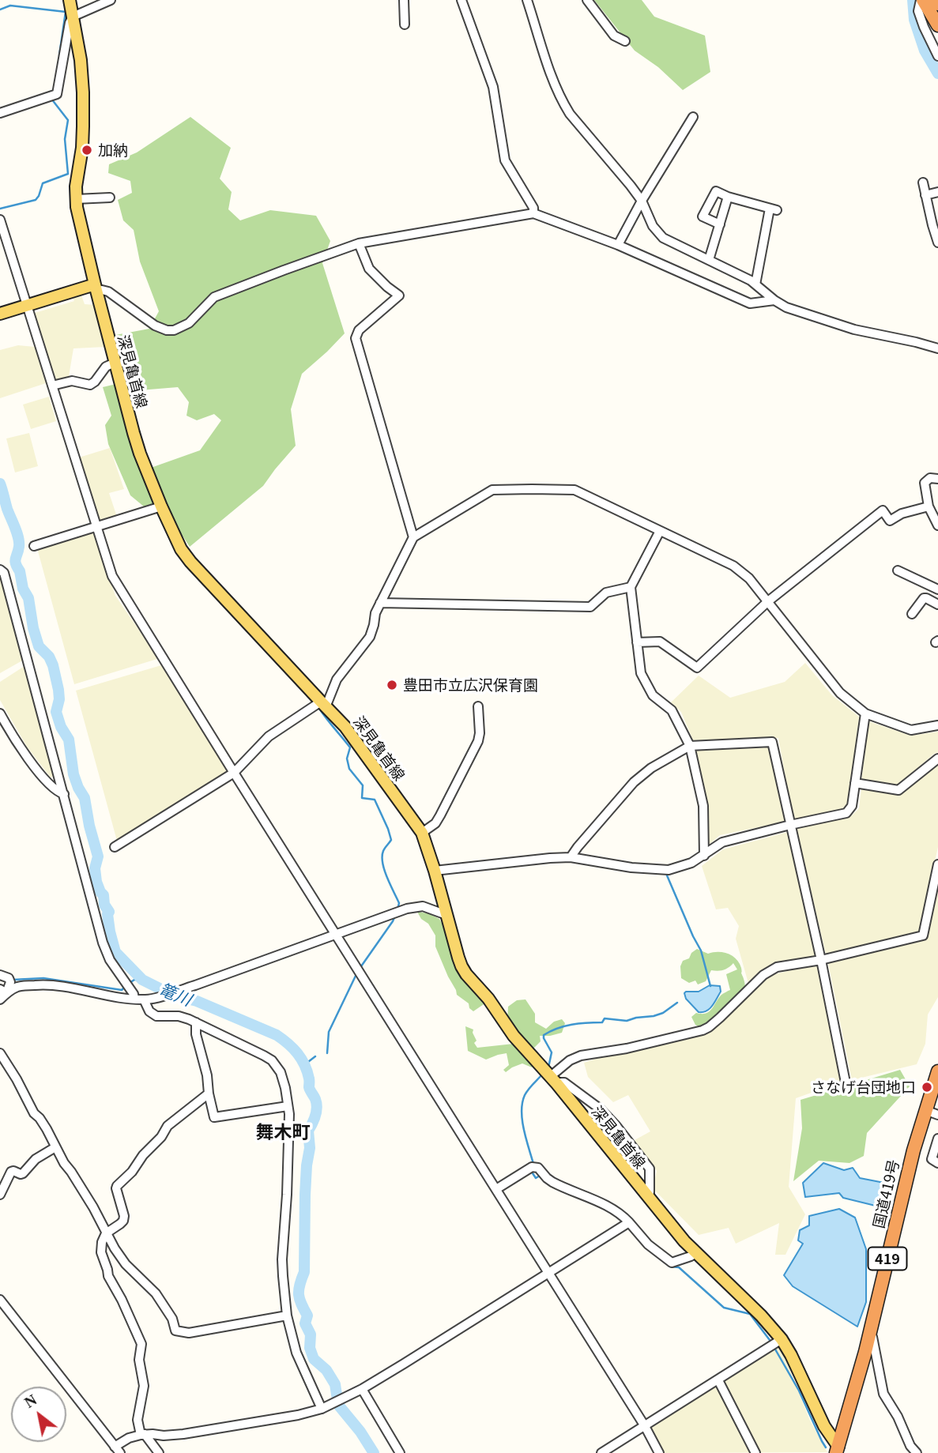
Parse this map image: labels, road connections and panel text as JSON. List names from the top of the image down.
{
  "streets": {
    "highway": ["国道419号", "419"],
    "main road": ["深見亀首線"]
  },
  "crossings": [
    ["深見亀首線", "国道419号"]
  ],
  "districts": ["舞木町"],
  "water": ["篭川"],
  "places": ["加納", "豊田市立広沢保育園", "さなげ台団地口"],
  "north": "top left"
}
